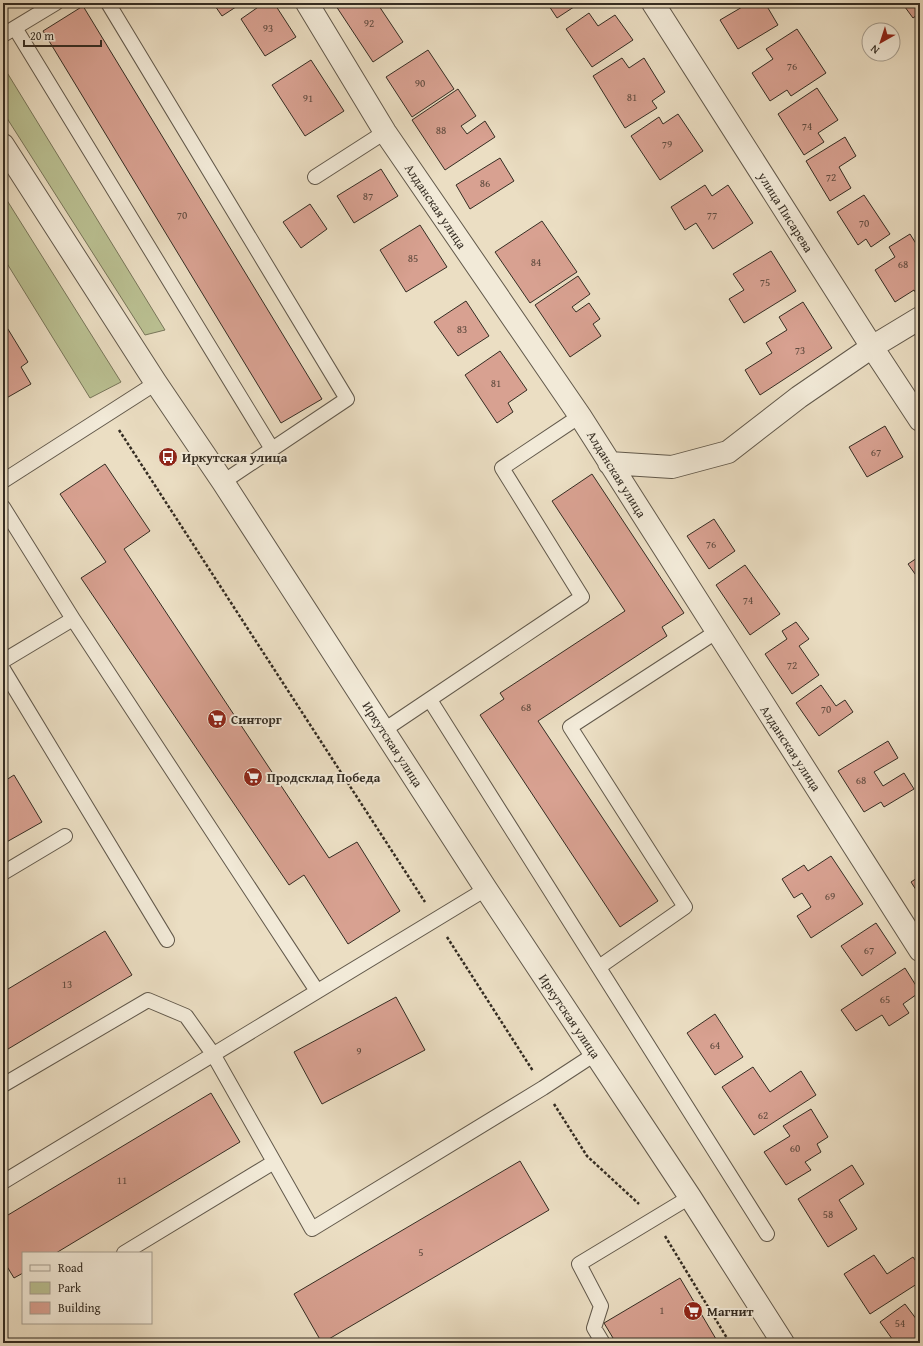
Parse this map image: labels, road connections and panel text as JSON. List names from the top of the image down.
{
  "streets": {
    "street": ["Алданская улица", "улица Писарева", "Иркутская улица"]
  },
  "places": {
    "bus stop": ["Иркутская улица"],
    "supermarket": ["Синторг", "Продсклад Победа", "Магнит"]
  },
  "house_numbers": [
    "92",
    "93",
    "76",
    "90",
    "81",
    "91",
    "74",
    "88",
    "79",
    "72",
    "86",
    "87",
    "70",
    "77",
    "70",
    "85",
    "84",
    "68",
    "75",
    "83",
    "73",
    "81",
    "67",
    "76",
    "74",
    "72",
    "68",
    "70",
    "68",
    "69",
    "67",
    "13",
    "65",
    "64",
    "9",
    "62",
    "60",
    "11",
    "58",
    "5",
    "1",
    "54"
  ],
  "legend": ["Road", "Park", "Building"],
  "scale_bar": "20 m",
  "north": "bottom left"
}
